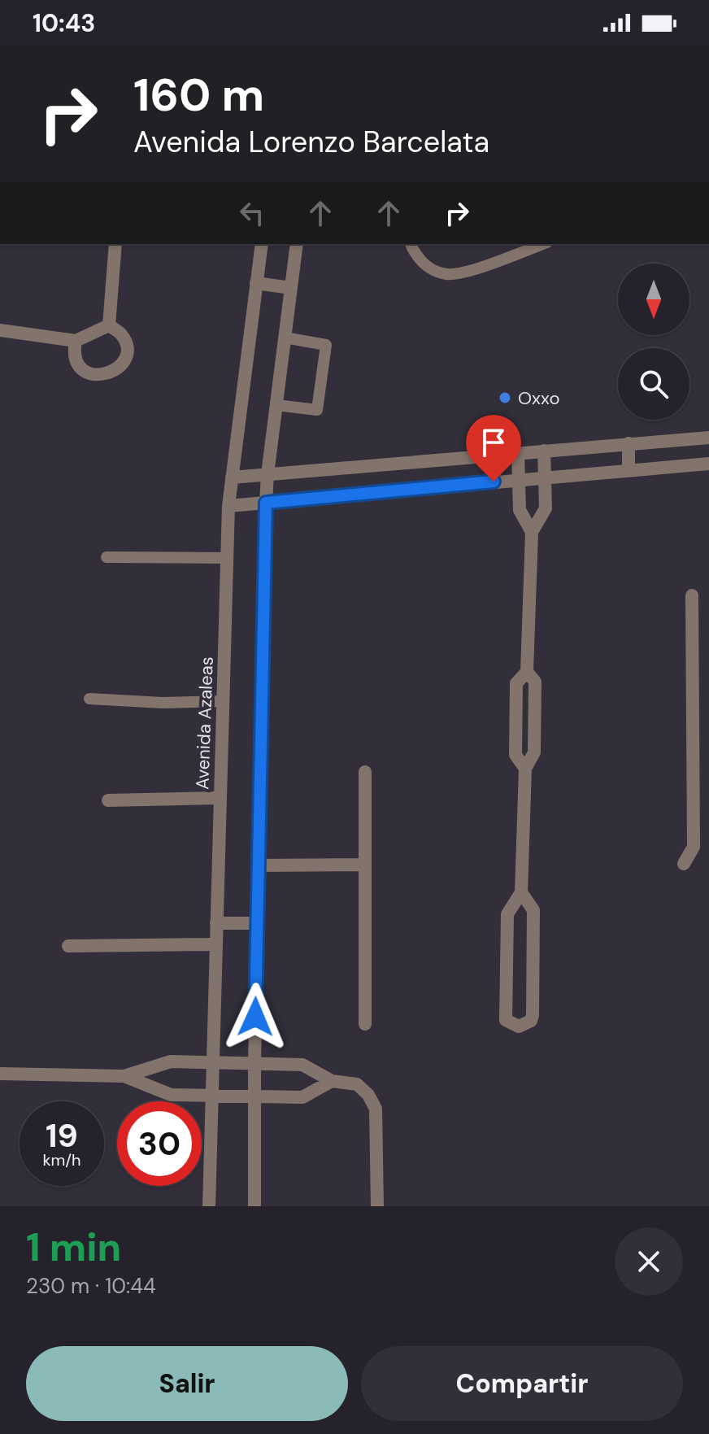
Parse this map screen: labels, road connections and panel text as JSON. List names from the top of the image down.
{
  "streets": {
    "street": ["Avenida Azaleas"]
  },
  "places": ["Oxxo"],
  "north": "bottom",
  "page": {
    "status": "10:43",
    "turn": ["160 m", "Avenida Lorenzo Barcelata"],
    "speed": "19 km/h",
    "limit": "30",
    "heading": ["1 min", "230 m · 10:44"],
    "buttons": ["Salir", "Compartir"]
  }
}
